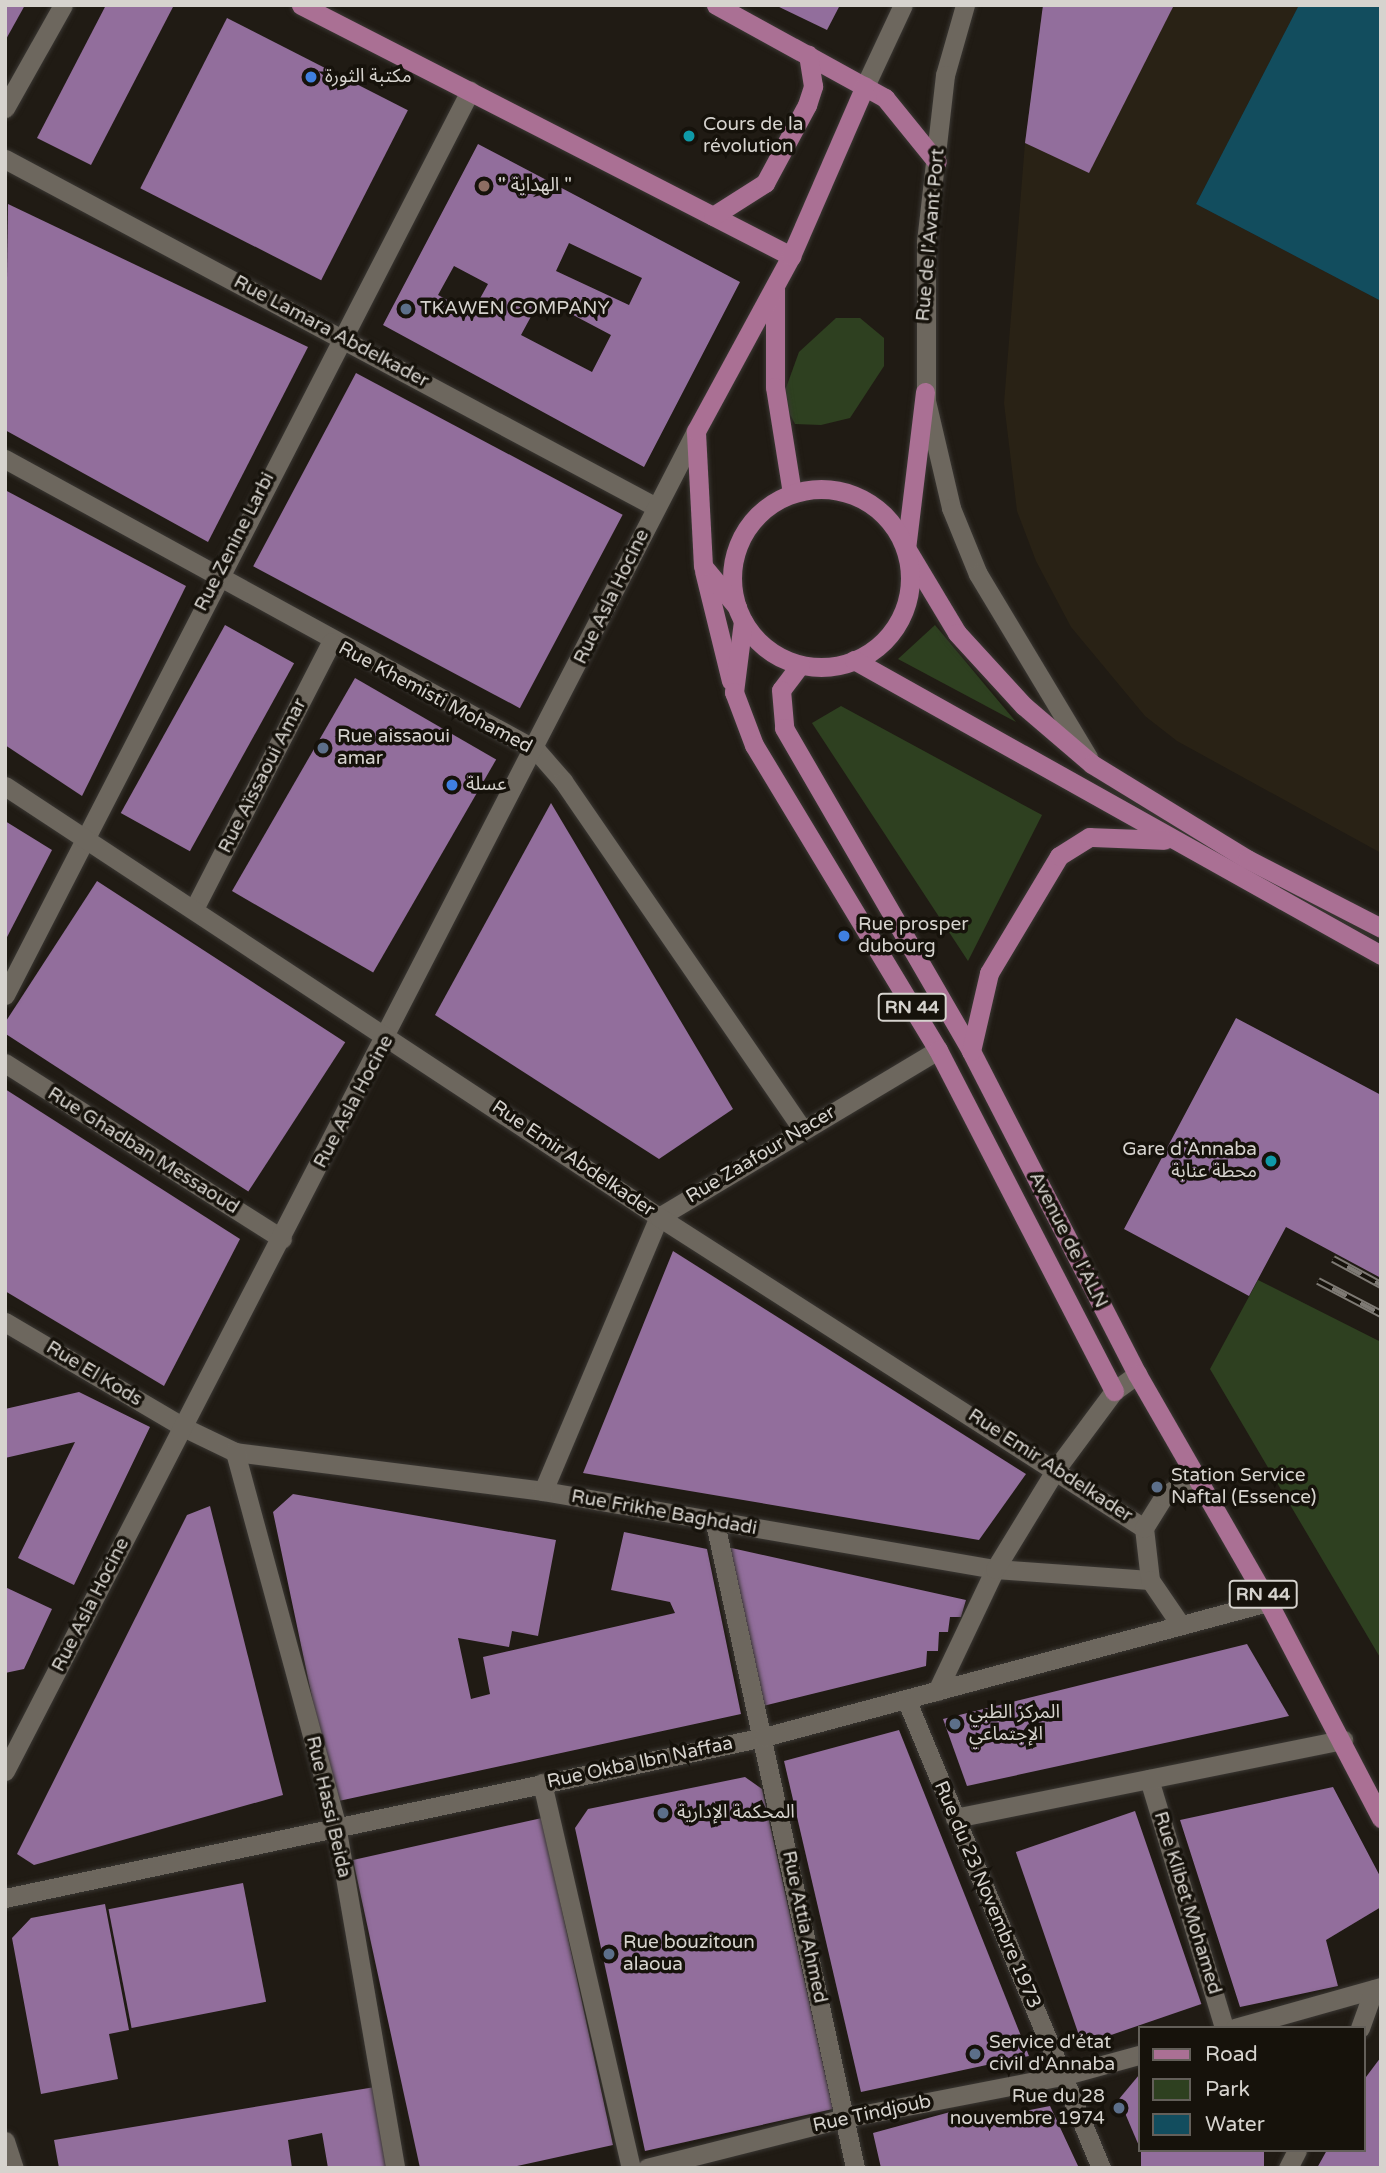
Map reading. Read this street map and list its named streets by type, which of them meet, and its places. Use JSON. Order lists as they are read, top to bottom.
{
  "streets": {
    "main road": ["Rue Asla Hocine", "RN 44", "Avenue de l'ALN"],
    "street": [
      "Rue de l'Avant Port",
      "Rue Lamara Abdelkader",
      "Rue Zenine Larbi",
      "Rue Khemisti Mohamed",
      "Rue Aïssaoui Amar",
      "Rue Ghadban Messaoud",
      "Rue Zaafour Nacer",
      "Rue Emir Abdelkader",
      "Rue El Kods",
      "Rue Frikhe Baghdadi",
      "Rue Okba Ibn Naffaa",
      "Rue Hassi Beida",
      "Rue du 23 Novembre 1973",
      "Rue Klibet Mohamed",
      "Rue Attia Ahmed",
      "Rue Tindjoub"
    ]
  },
  "crossings": [
    ["Rue Lamara Abdelkader", "Rue Zenine Larbi"],
    ["Rue Lamara Abdelkader", "Rue Asla Hocine"],
    ["Rue Zenine Larbi", "Rue Khemisti Mohamed"],
    ["Rue Zenine Larbi", "Rue Emir Abdelkader"],
    ["Rue Asla Hocine", "Rue Khemisti Mohamed"],
    ["Rue Asla Hocine", "Rue Ghadban Messaoud"],
    ["Rue Asla Hocine", "Rue Emir Abdelkader"],
    ["Rue Asla Hocine", "Rue El Kods"],
    ["Rue Asla Hocine", "Rue Frikhe Baghdadi"],
    ["Rue Khemisti Mohamed", "Rue Aïssaoui Amar"],
    ["Rue Khemisti Mohamed", "Rue Zaafour Nacer"],
    ["Rue Aïssaoui Amar", "Rue Emir Abdelkader"],
    ["Rue Zaafour Nacer", "Rue Emir Abdelkader"],
    ["Rue Zaafour Nacer", "Avenue de l'ALN"],
    ["Avenue de l'ALN", "Rue Okba Ibn Naffaa"],
    ["Rue El Kods", "Rue Frikhe Baghdadi"],
    ["Rue Frikhe Baghdadi", "Rue Hassi Beida"],
    ["Rue Frikhe Baghdadi", "Rue Attia Ahmed"],
    ["Rue Okba Ibn Naffaa", "Rue Hassi Beida"],
    ["Rue Okba Ibn Naffaa", "Rue du 23 Novembre 1973"],
    ["Rue Okba Ibn Naffaa", "Rue Attia Ahmed"],
    ["Rue du 23 Novembre 1973", "Rue Tindjoub"],
    ["Rue Attia Ahmed", "Rue Tindjoub"]
  ],
  "places": [
    "مكتبة الثورة",
    "Cours de la révolution",
    "\" الهداية \"",
    "TKAWEN COMPANY",
    "Rue aissaoui amar",
    "عسلة",
    "Rue prosper dubourg",
    "Gare d´Annaba محطة عنابة",
    "Station Service Naftal (Essence)",
    "المركز الطبي الإجتماعي",
    "المحكمة الإدارية",
    "Rue bouzitoun alaoua",
    "Service d'état civil d'Annaba",
    "Rue du 28 nouvembre 1974"
  ],
  "legend": ["Road", "Park", "Water"]
}
